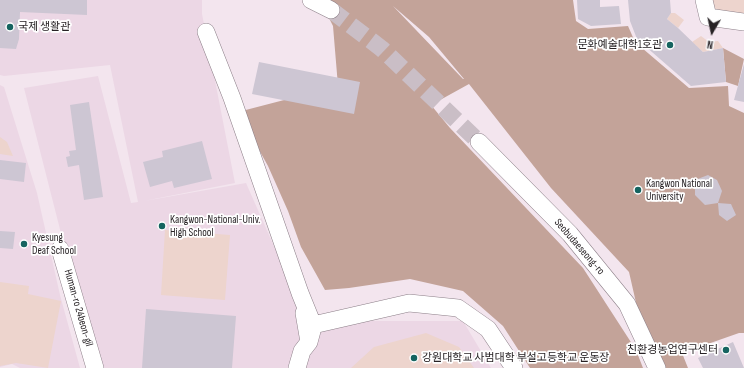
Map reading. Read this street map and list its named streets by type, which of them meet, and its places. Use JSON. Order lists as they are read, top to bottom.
{
  "streets": {
    "street": ["Seobudaeseong-ro", "Human-ro 24beon-gil"]
  },
  "places": [
    "국제 생활관",
    "문화예술대학1호관",
    "Kangwon National University",
    "Kangwon-National-Univ. High School",
    "Kyesung Deaf School",
    "친환경농업연구센터",
    "강원대학교 사범대학 부설고등학교 운동장"
  ],
  "north": "bottom"
}
